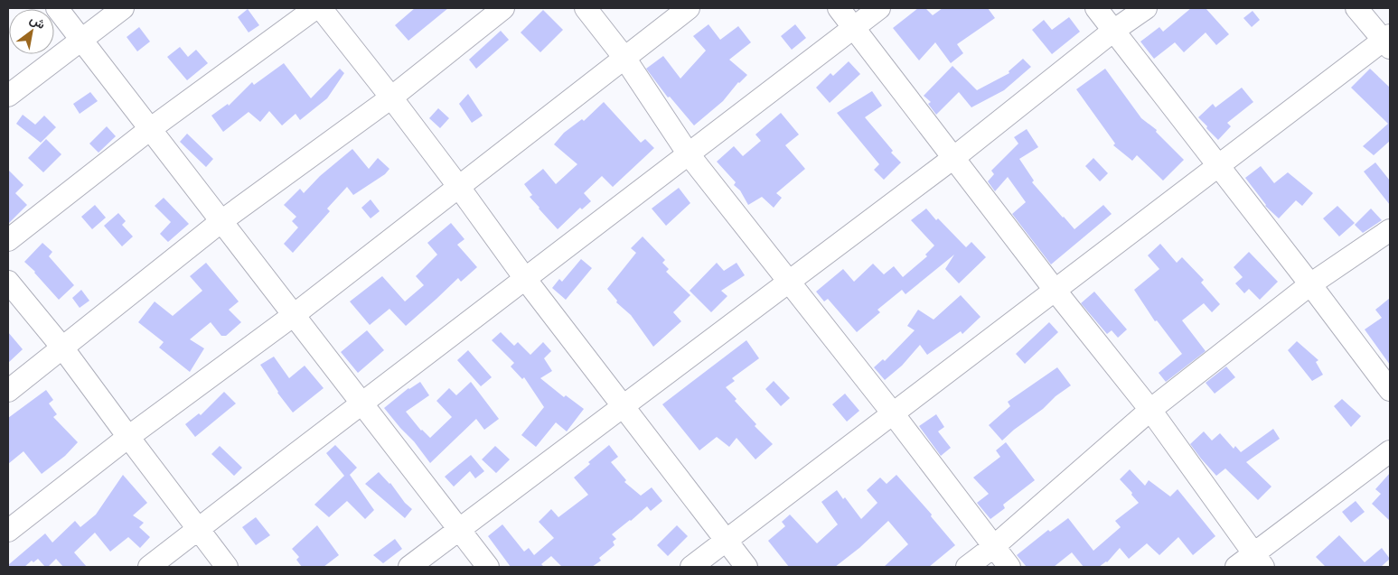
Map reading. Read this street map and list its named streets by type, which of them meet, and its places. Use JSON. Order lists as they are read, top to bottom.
{
  "north": "top right"
}
